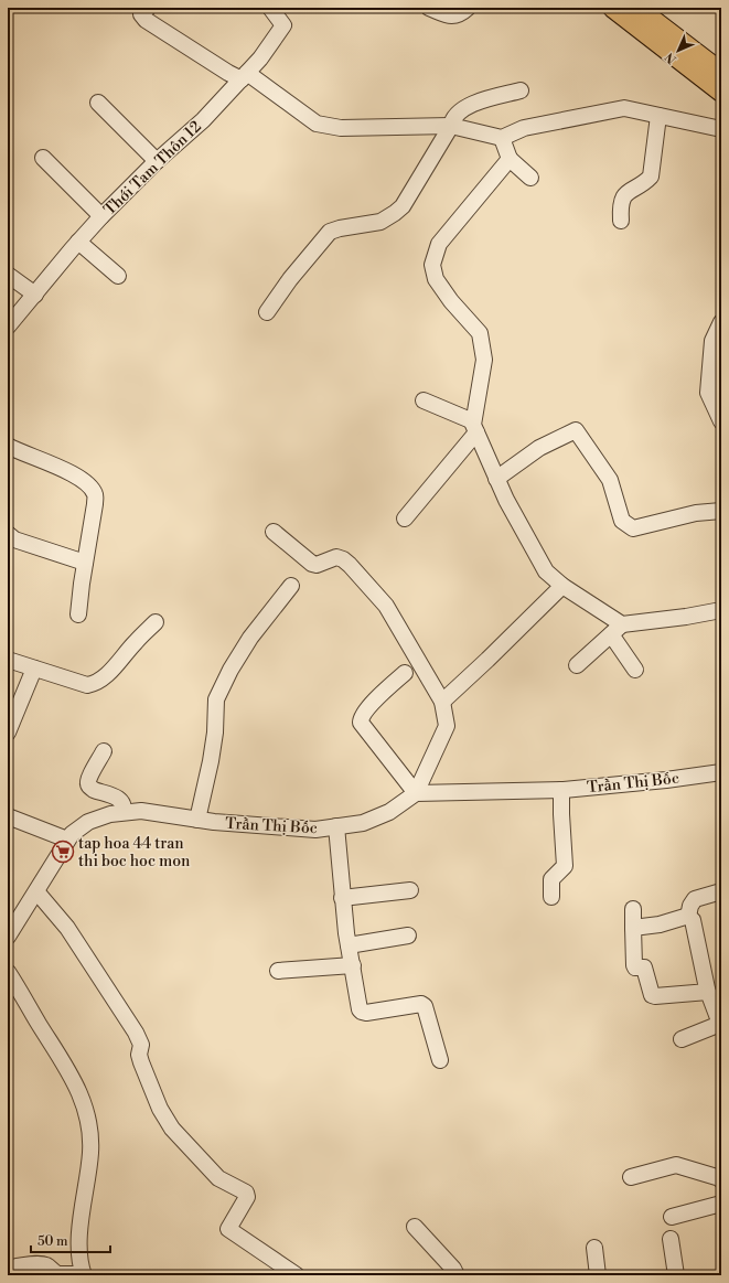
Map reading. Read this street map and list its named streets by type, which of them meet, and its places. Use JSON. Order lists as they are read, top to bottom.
{
  "streets": {
    "street": ["Thới Tam Thôn 12", "Trần Thị Bốc"]
  },
  "places": {
    "supermarket": ["tap hoa 44 tran thi boc hoc mon"]
  },
  "scale_bar": "50 m",
  "north": "bottom left"
}
